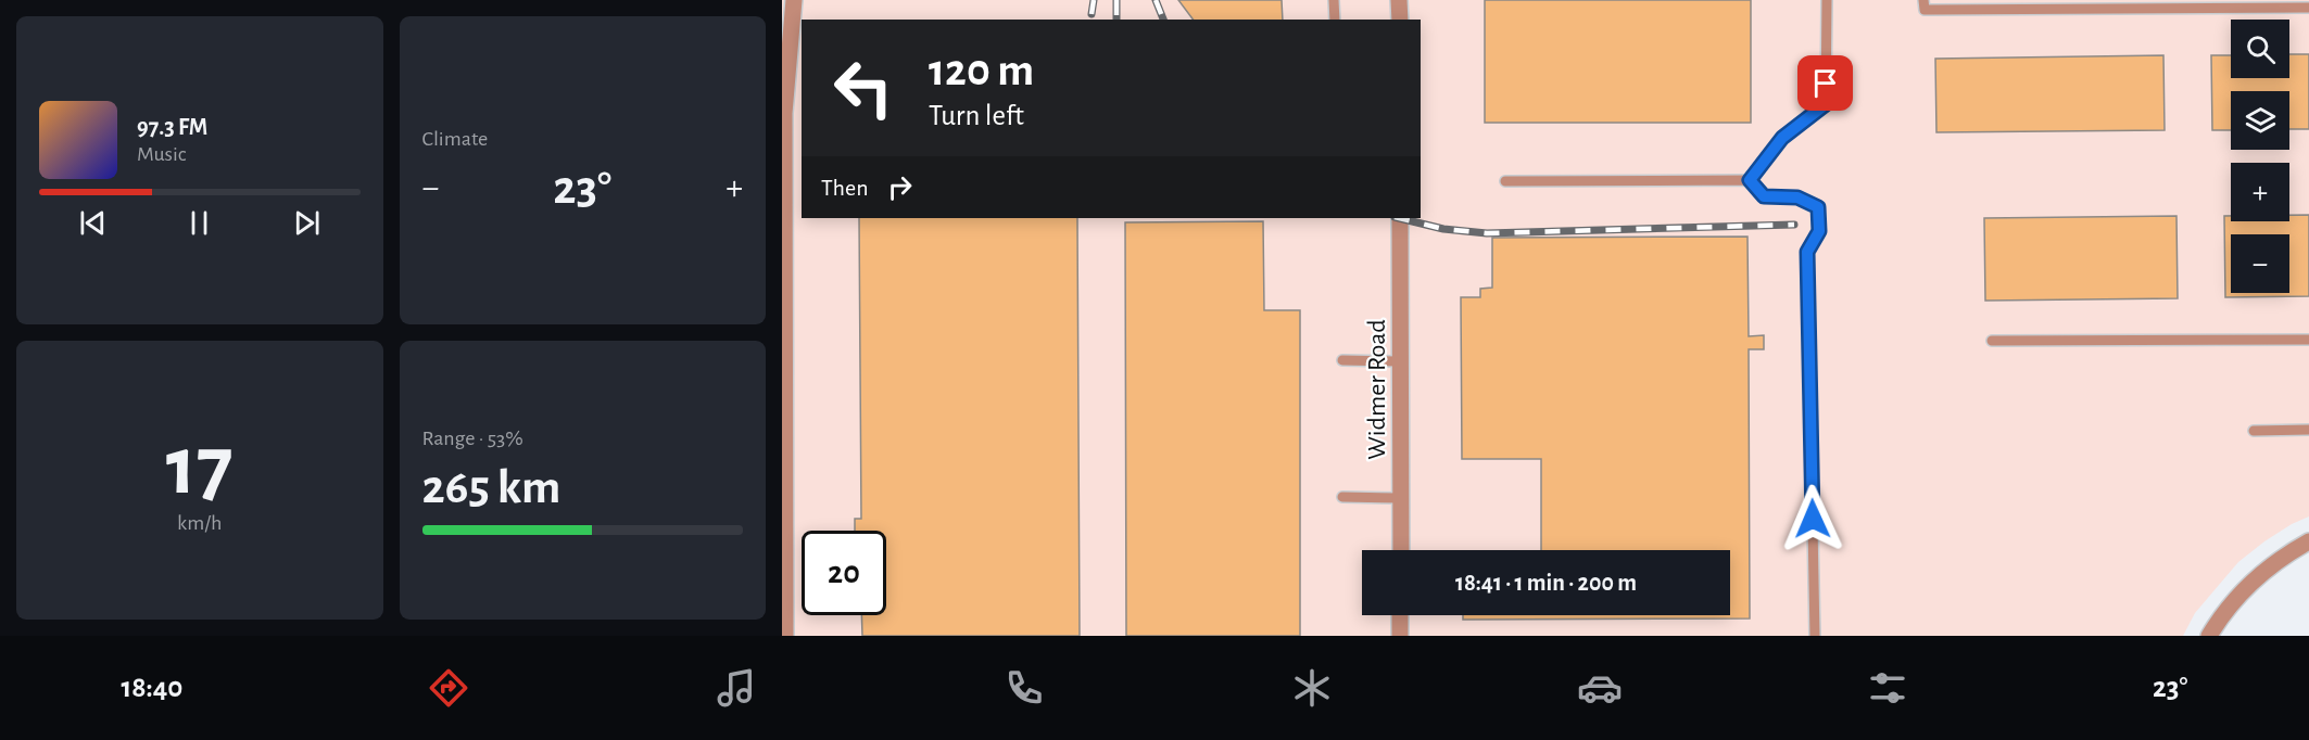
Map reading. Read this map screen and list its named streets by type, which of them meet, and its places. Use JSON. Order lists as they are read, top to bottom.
{
  "streets": {
    "street": ["Widmer Road"]
  },
  "page": {
    "tile": [
      "Climate",
      ["17", "km/h"],
      ["Range · 53%", "265 km"]
    ],
    "map_buttons": ["+", "−"],
    "turn": ["120 m", "Turn left"],
    "song": ["97.3 FM", "Music"],
    "then": "Then",
    "heat": ["−", "23°", "+"],
    "limit": "20",
    "trip": "18:41 · 1 min · 200 m",
    "tabs": ["18:40", "23°"]
  }
}
